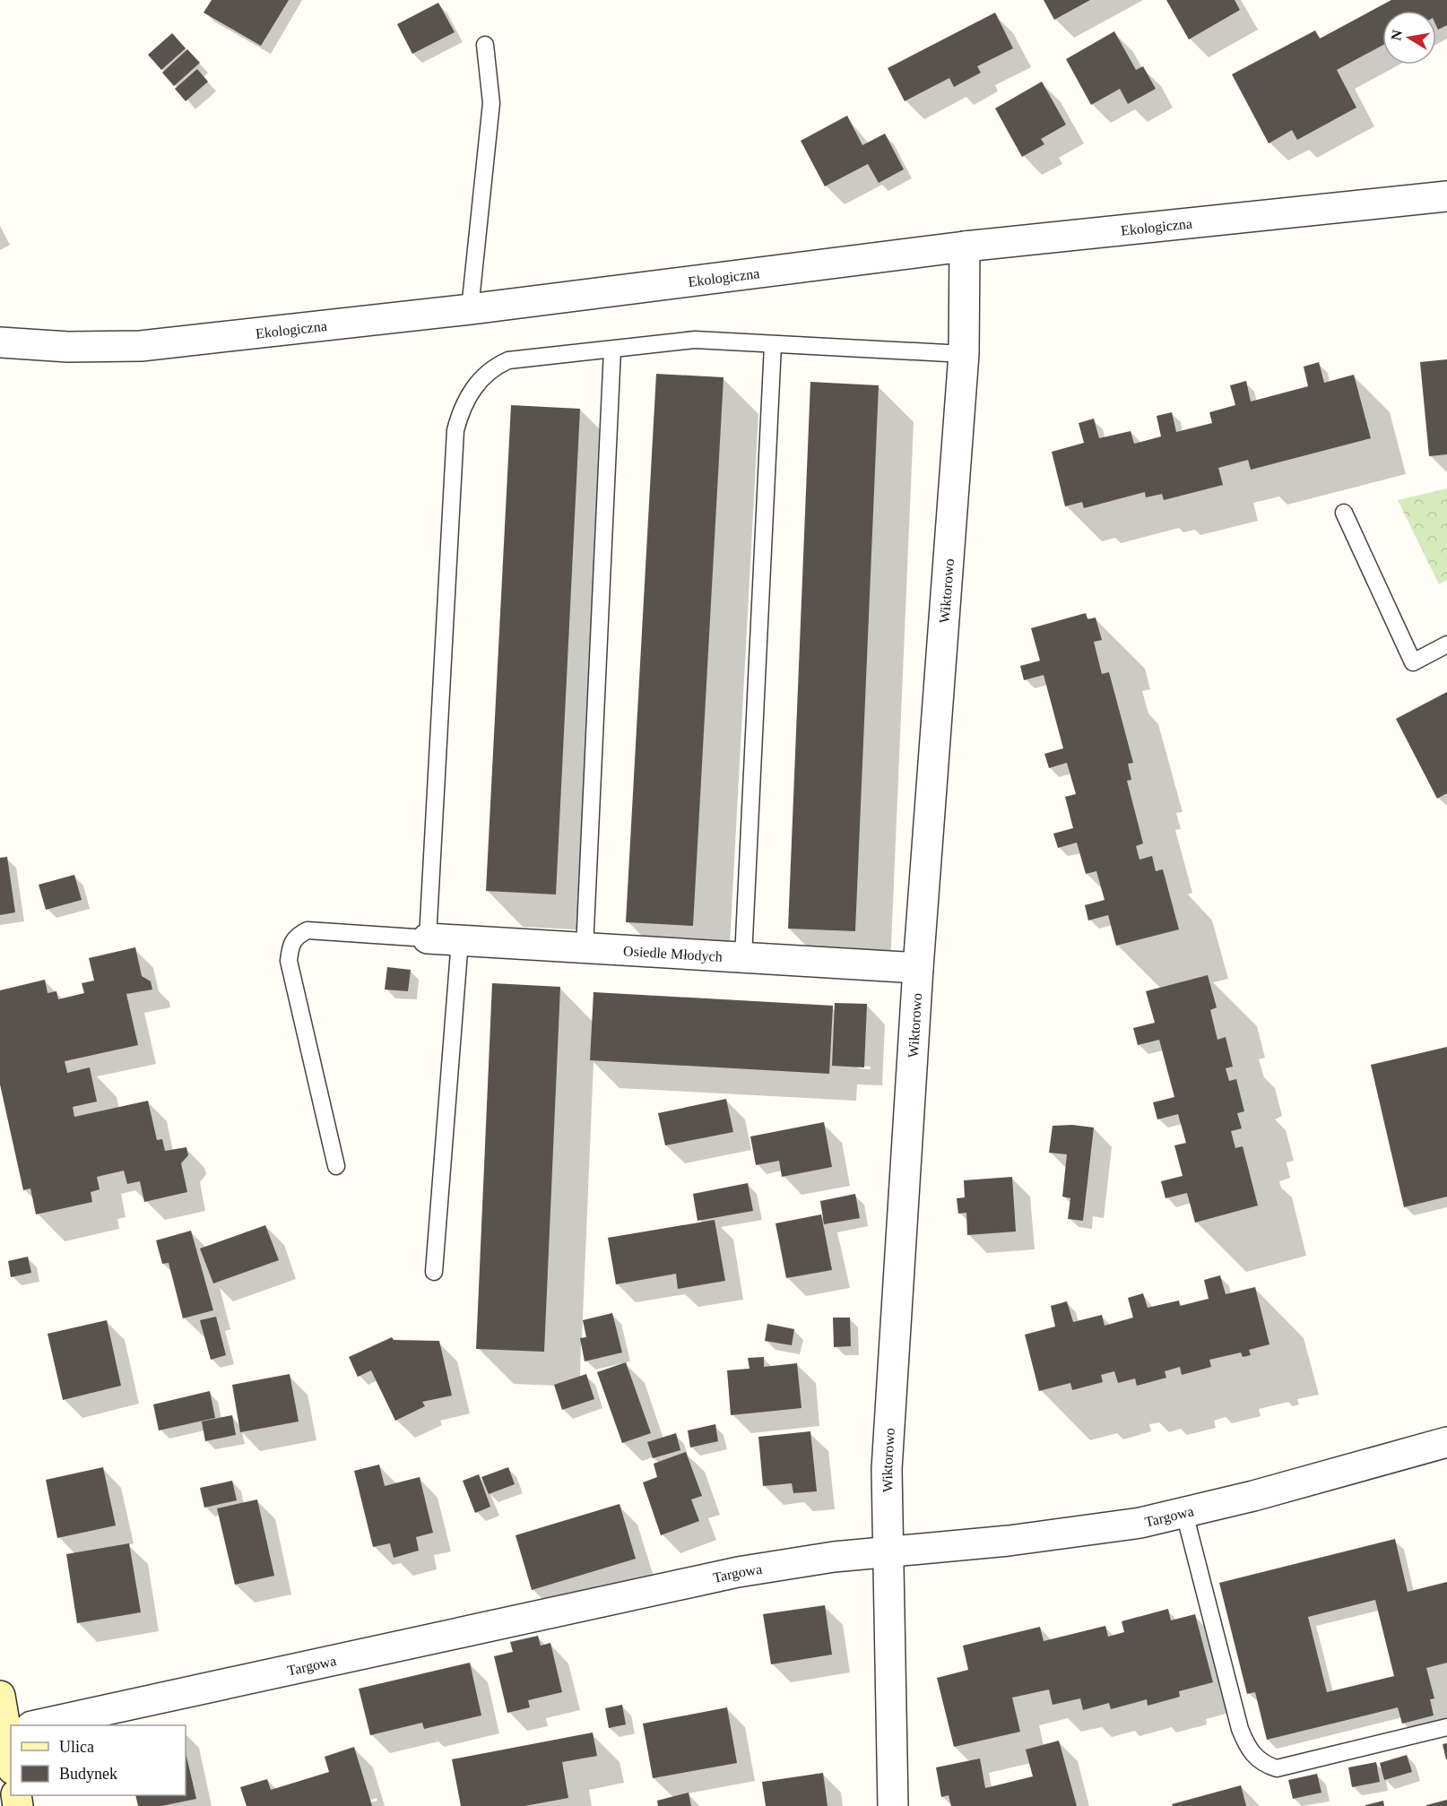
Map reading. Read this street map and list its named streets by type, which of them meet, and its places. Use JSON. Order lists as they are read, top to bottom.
{
  "streets": {
    "street": [
      "Ekologiczna",
      "Wiktorowo",
      "Osiedle Młodych",
      "Targowa"
    ]
  },
  "crossings": [
    ["Ekologiczna", "Wiktorowo"],
    ["Wiktorowo", "Osiedle Młodych"],
    ["Wiktorowo", "Targowa"]
  ],
  "legend": ["Ulica", "Budynek"],
  "north": "left"
}
